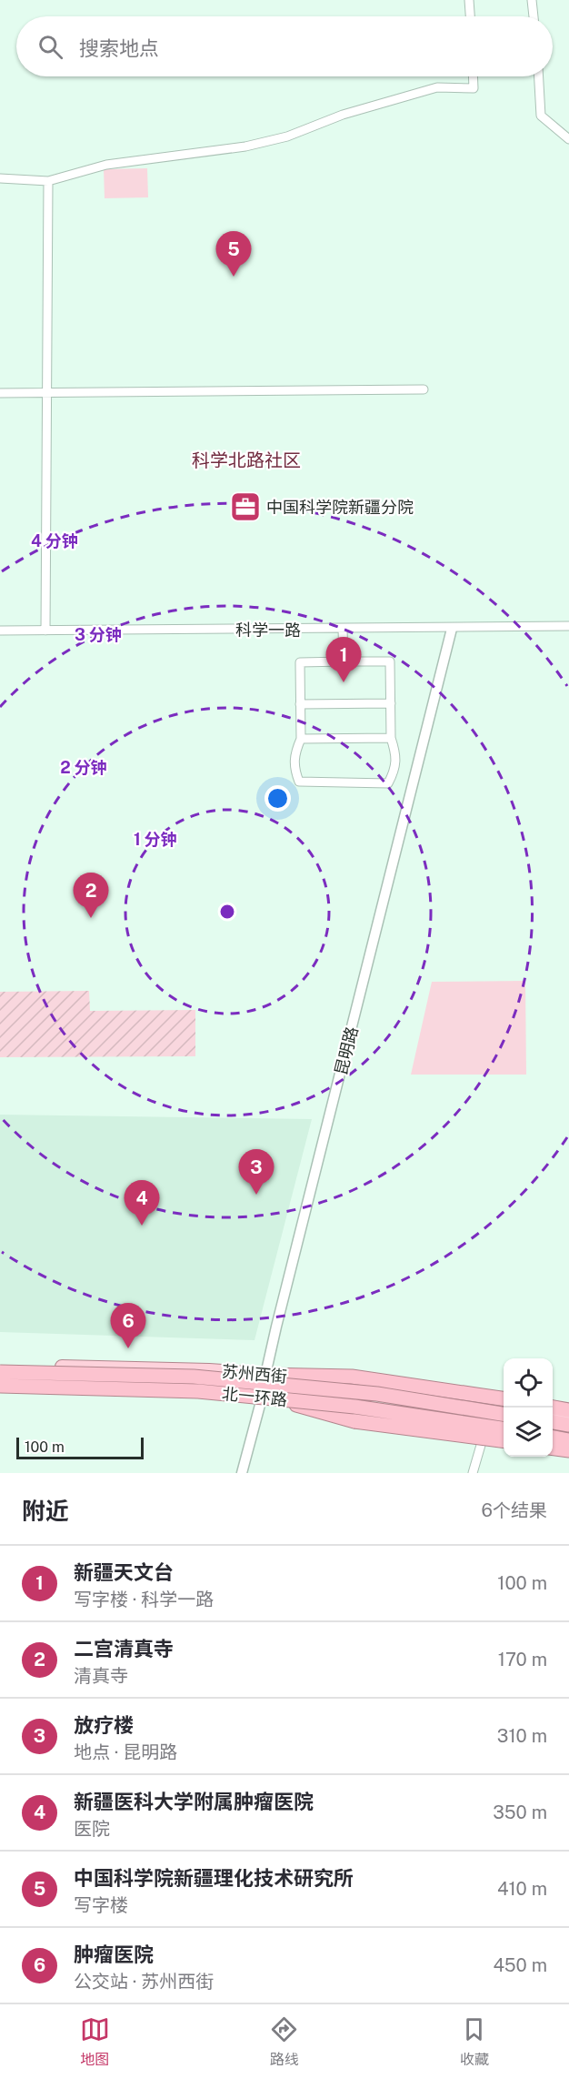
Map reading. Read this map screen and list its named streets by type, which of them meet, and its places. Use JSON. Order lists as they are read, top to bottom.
{
  "streets": {
    "highway": ["北一环路"],
    "main road": ["苏州西街"],
    "street": ["科学一路", "昆明路"]
  },
  "crossings": [
    ["科学一路", "昆明路"],
    ["昆明路", "苏州西街"]
  ],
  "districts": ["科学北路社区"],
  "places": {
    "office": ["中国科学院新疆分院"]
  },
  "scale_bar": "100 m",
  "page": {
    "search": "搜索地点",
    "pins": [
      "5",
      "1",
      "2",
      "3",
      "4",
      "6"
    ],
    "scale": "100 m",
    "heading": ["附近", "6个结果"],
    "list": [
      {
        "mark": "1",
        "name": "新疆天文台",
        "note": "写字楼 · 科学一路",
        "value": "100 m"
      },
      {
        "mark": "2",
        "name": "二宫清真寺",
        "note": "清真寺",
        "value": "170 m"
      },
      {
        "mark": "3",
        "name": "放疗楼",
        "note": "地点 · 昆明路",
        "value": "310 m"
      },
      {
        "mark": "4",
        "name": "新疆医科大学附属肿瘤医院",
        "note": "医院",
        "value": "350 m"
      },
      {
        "mark": "5",
        "name": "中国科学院新疆理化技术研究所",
        "note": "写字楼",
        "value": "410 m"
      },
      {
        "mark": "6",
        "name": "肿瘤医院",
        "note": "公交站 · 苏州西街",
        "value": "450 m"
      }
    ],
    "nav": ["地图", "路线", "收藏"]
  },
  "rings": [
    "4 分钟",
    "3 分钟",
    "2 分钟",
    "1 分钟"
  ]
}
